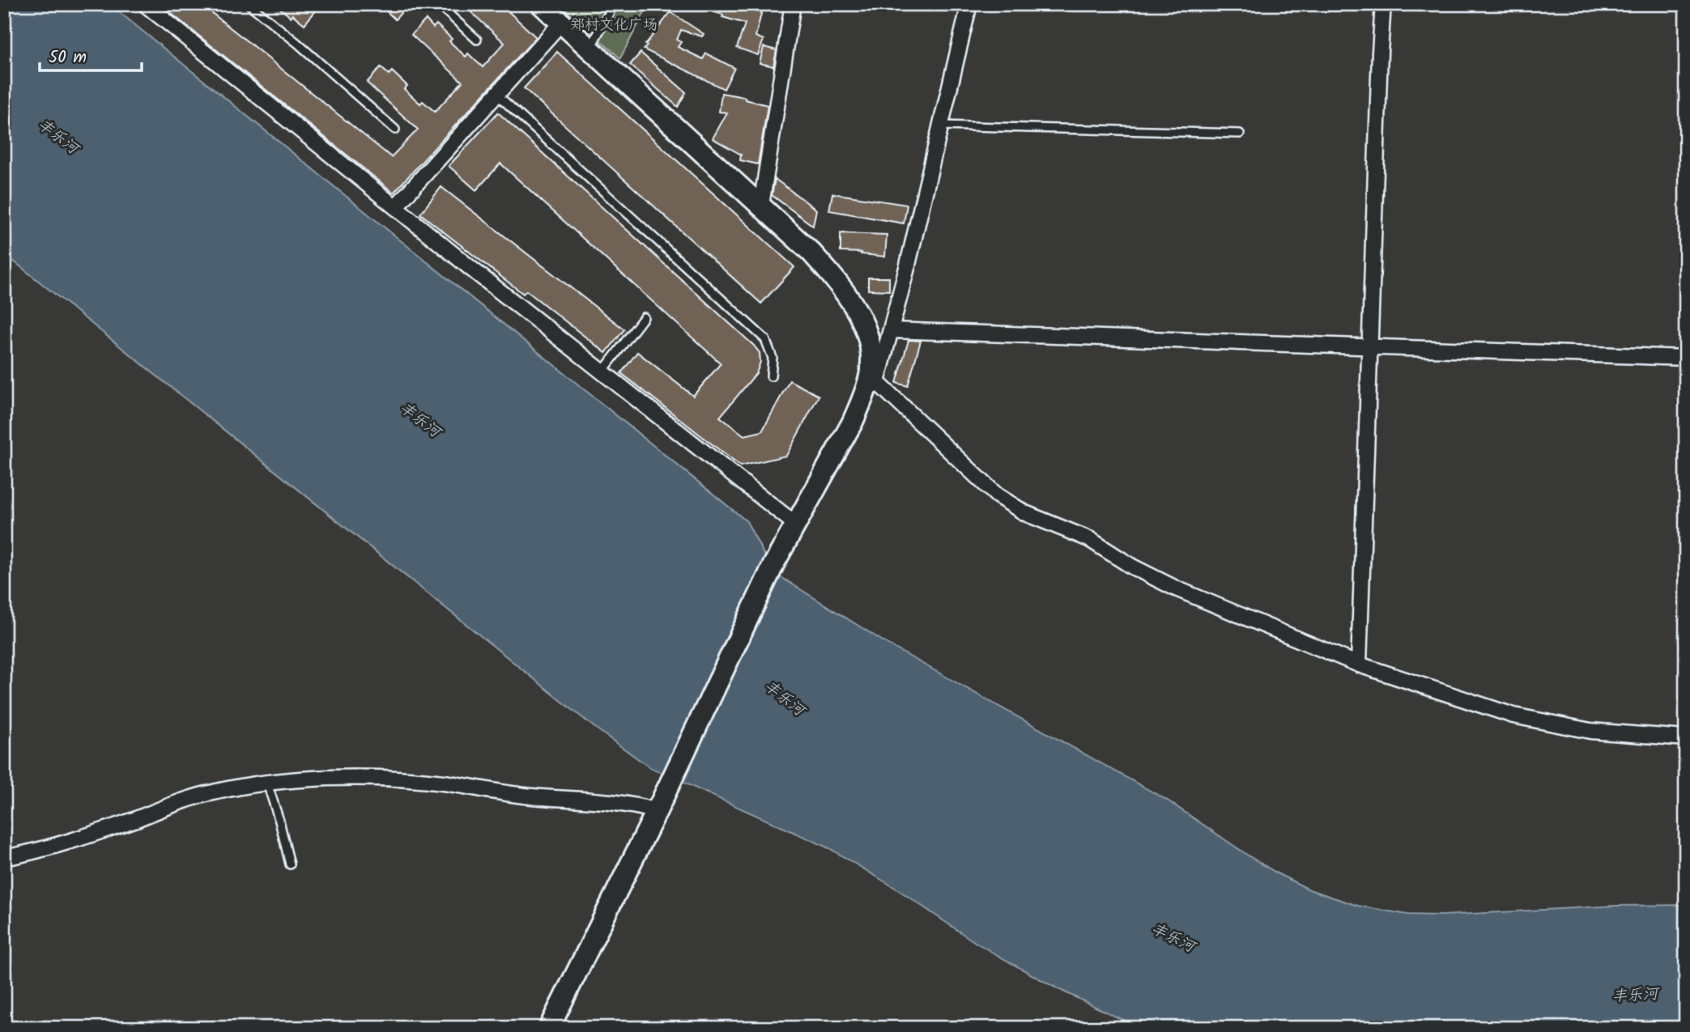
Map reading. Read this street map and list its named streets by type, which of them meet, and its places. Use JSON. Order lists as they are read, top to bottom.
{
  "water": ["丰乐河"],
  "parks": ["郑村文化广场"],
  "scale_bar": "50 m"
}
